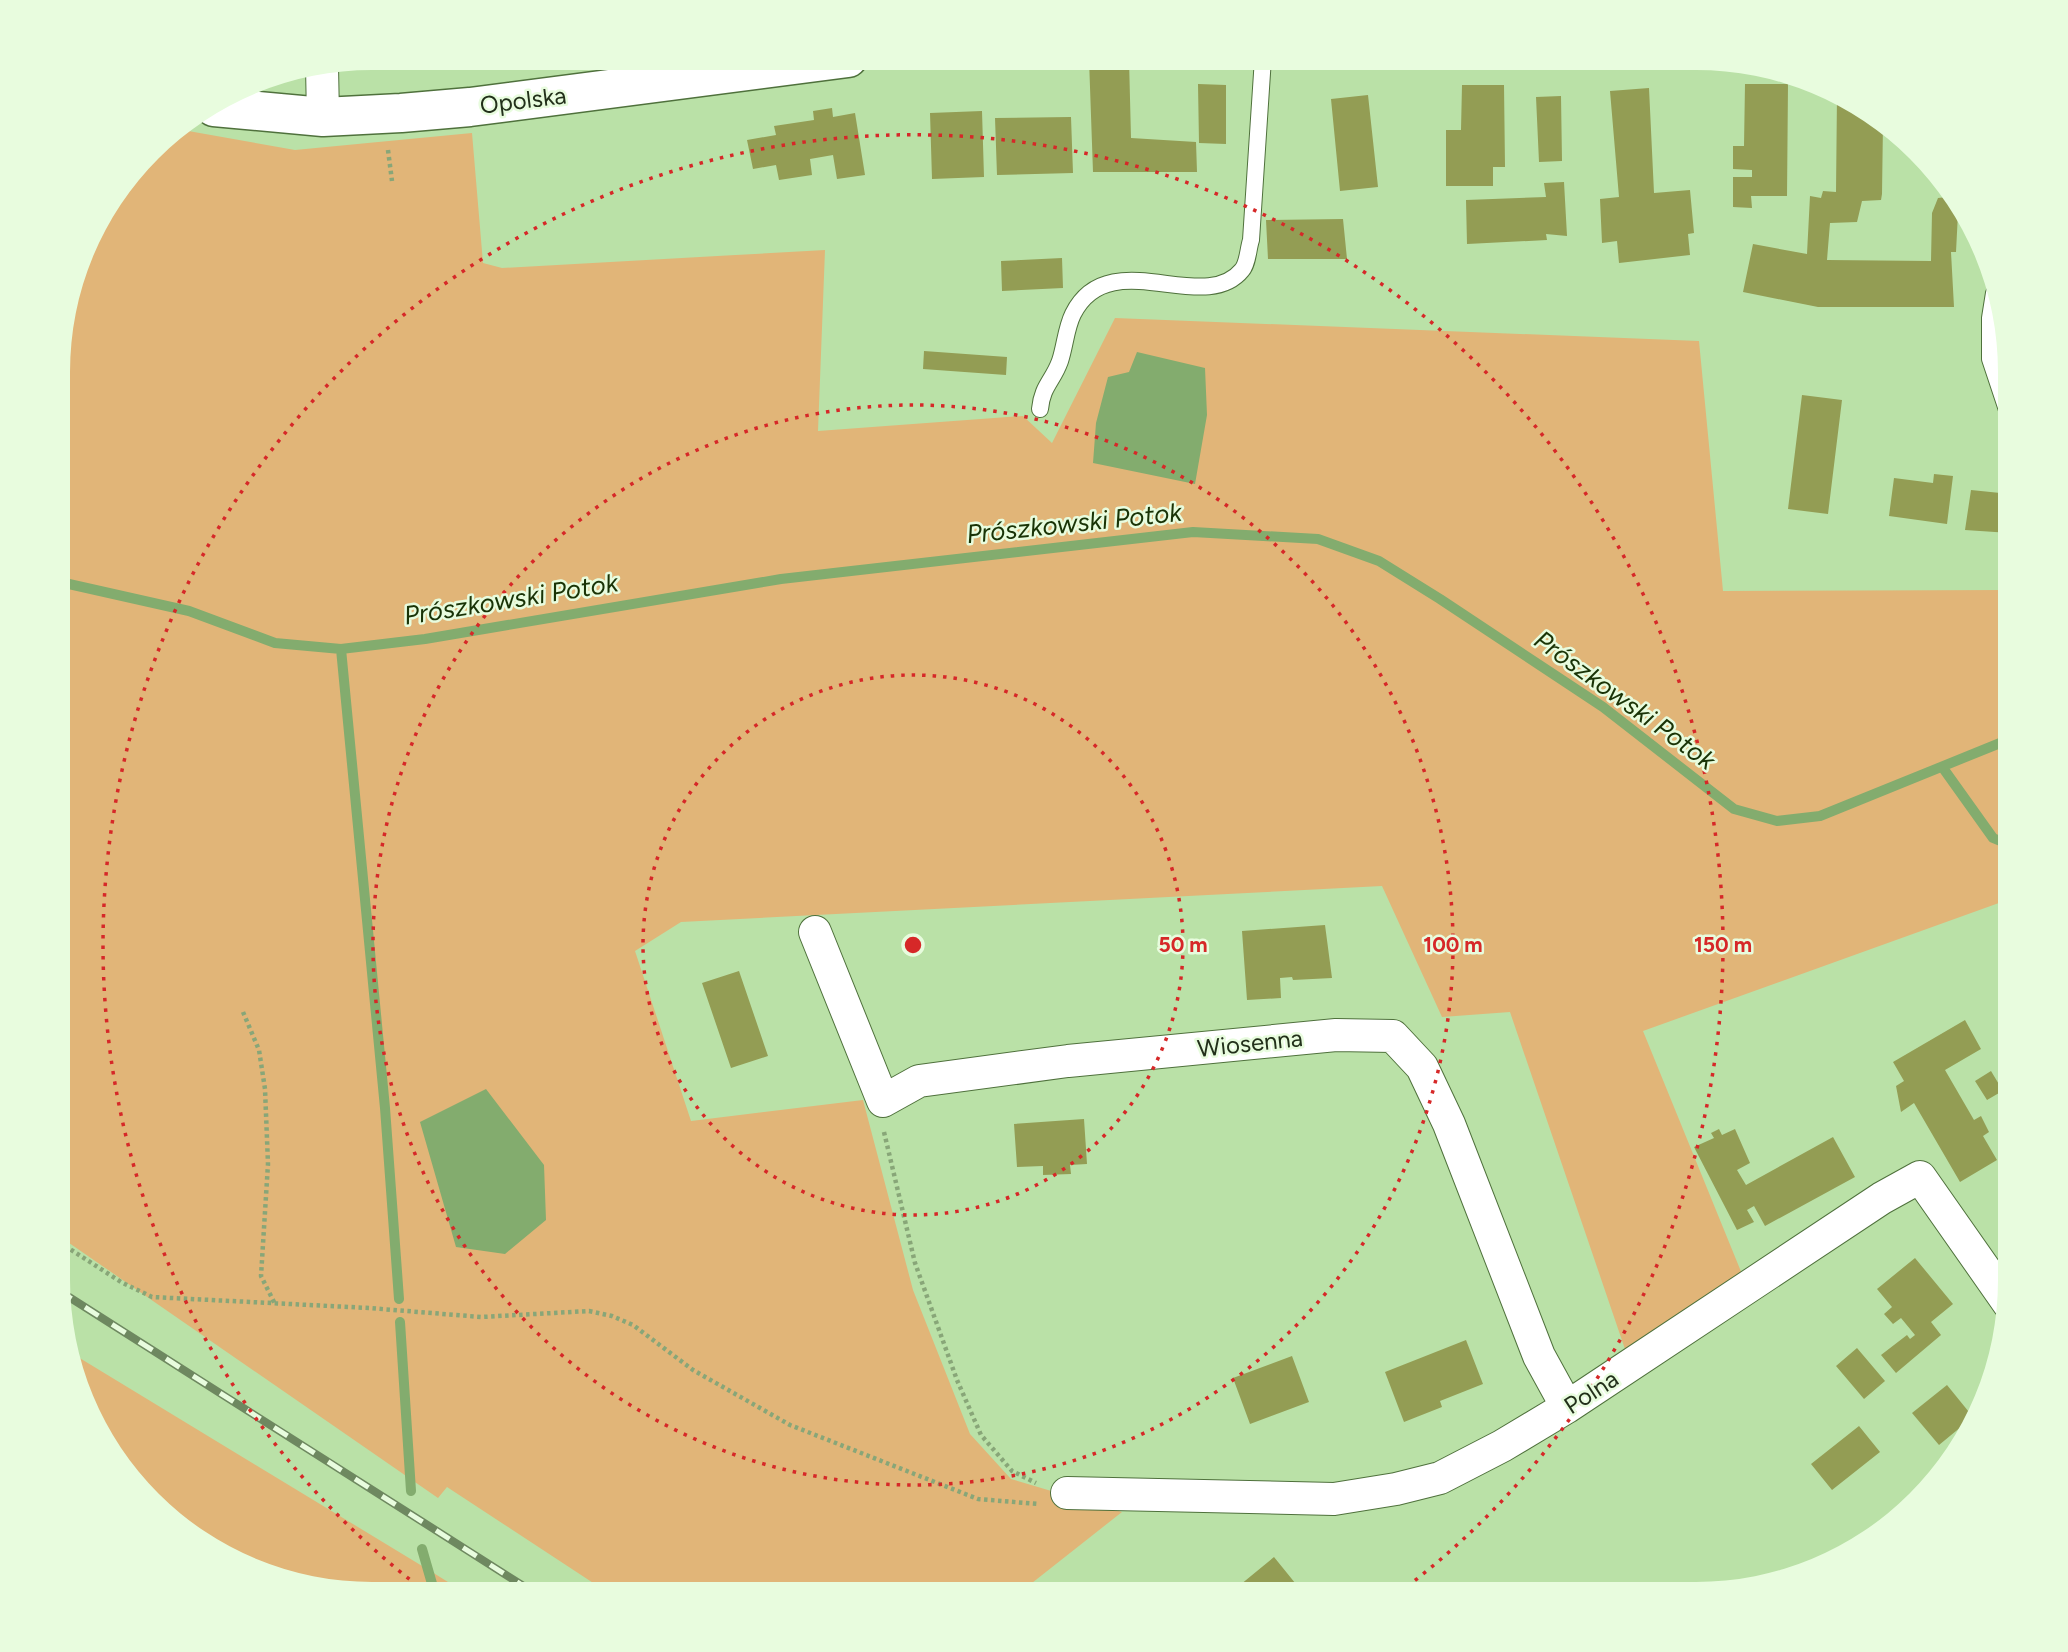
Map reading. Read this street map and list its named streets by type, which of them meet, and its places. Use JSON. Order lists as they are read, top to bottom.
{
  "streets": {
    "street": ["Opolska", "Wiosenna", "Polna"]
  },
  "crossings": [
    ["Wiosenna", "Polna"]
  ],
  "water": ["Prószkowski Potok"],
  "rings": ["50 m", "100 m", "150 m"]
}
